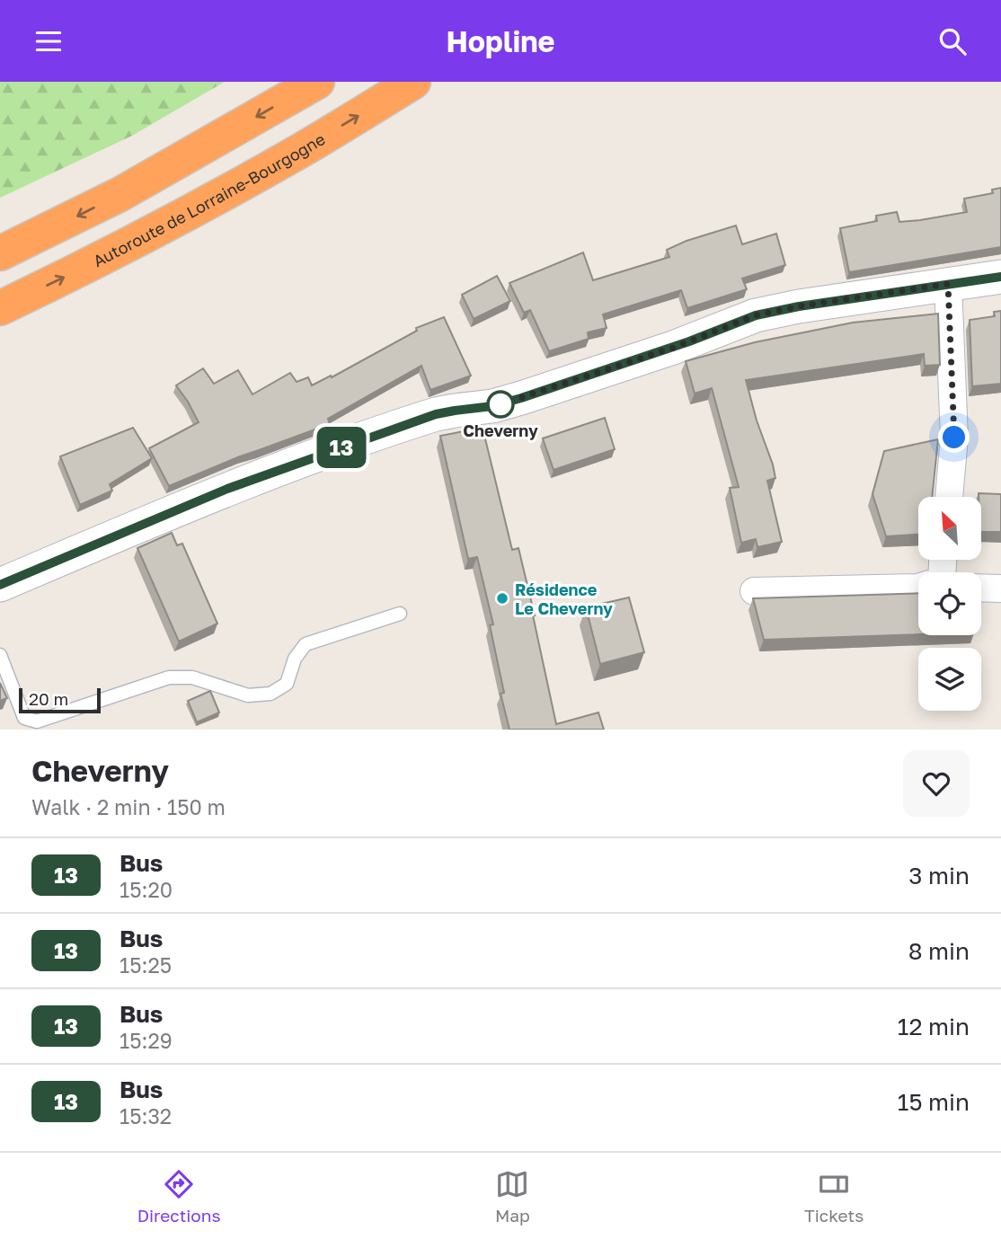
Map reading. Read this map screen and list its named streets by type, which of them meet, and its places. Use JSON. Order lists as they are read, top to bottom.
{
  "streets": {
    "highway": ["Autoroute de Lorraine-Bourgogne"]
  },
  "places": ["Cheverny", "Résidence Le Cheverny"],
  "lines": ["bus line 13"],
  "scale_bar": "20 m",
  "north": "top left",
  "page": {
    "header": "Hopline",
    "on_map": "13",
    "scale": "20 m",
    "heading": ["Cheverny", "Walk · 2 min · 150 m"],
    "list": [
      {
        "mark": "13",
        "name": "Bus",
        "note": "15:20",
        "value": "3 min"
      },
      {
        "mark": "13",
        "name": "Bus",
        "note": "15:25",
        "value": "8 min"
      },
      {
        "mark": "13",
        "name": "Bus",
        "note": "15:29",
        "value": "12 min"
      },
      {
        "mark": "13",
        "name": "Bus",
        "note": "15:32",
        "value": "15 min"
      }
    ],
    "tabs": ["Directions", "Map", "Tickets"]
  }
}
